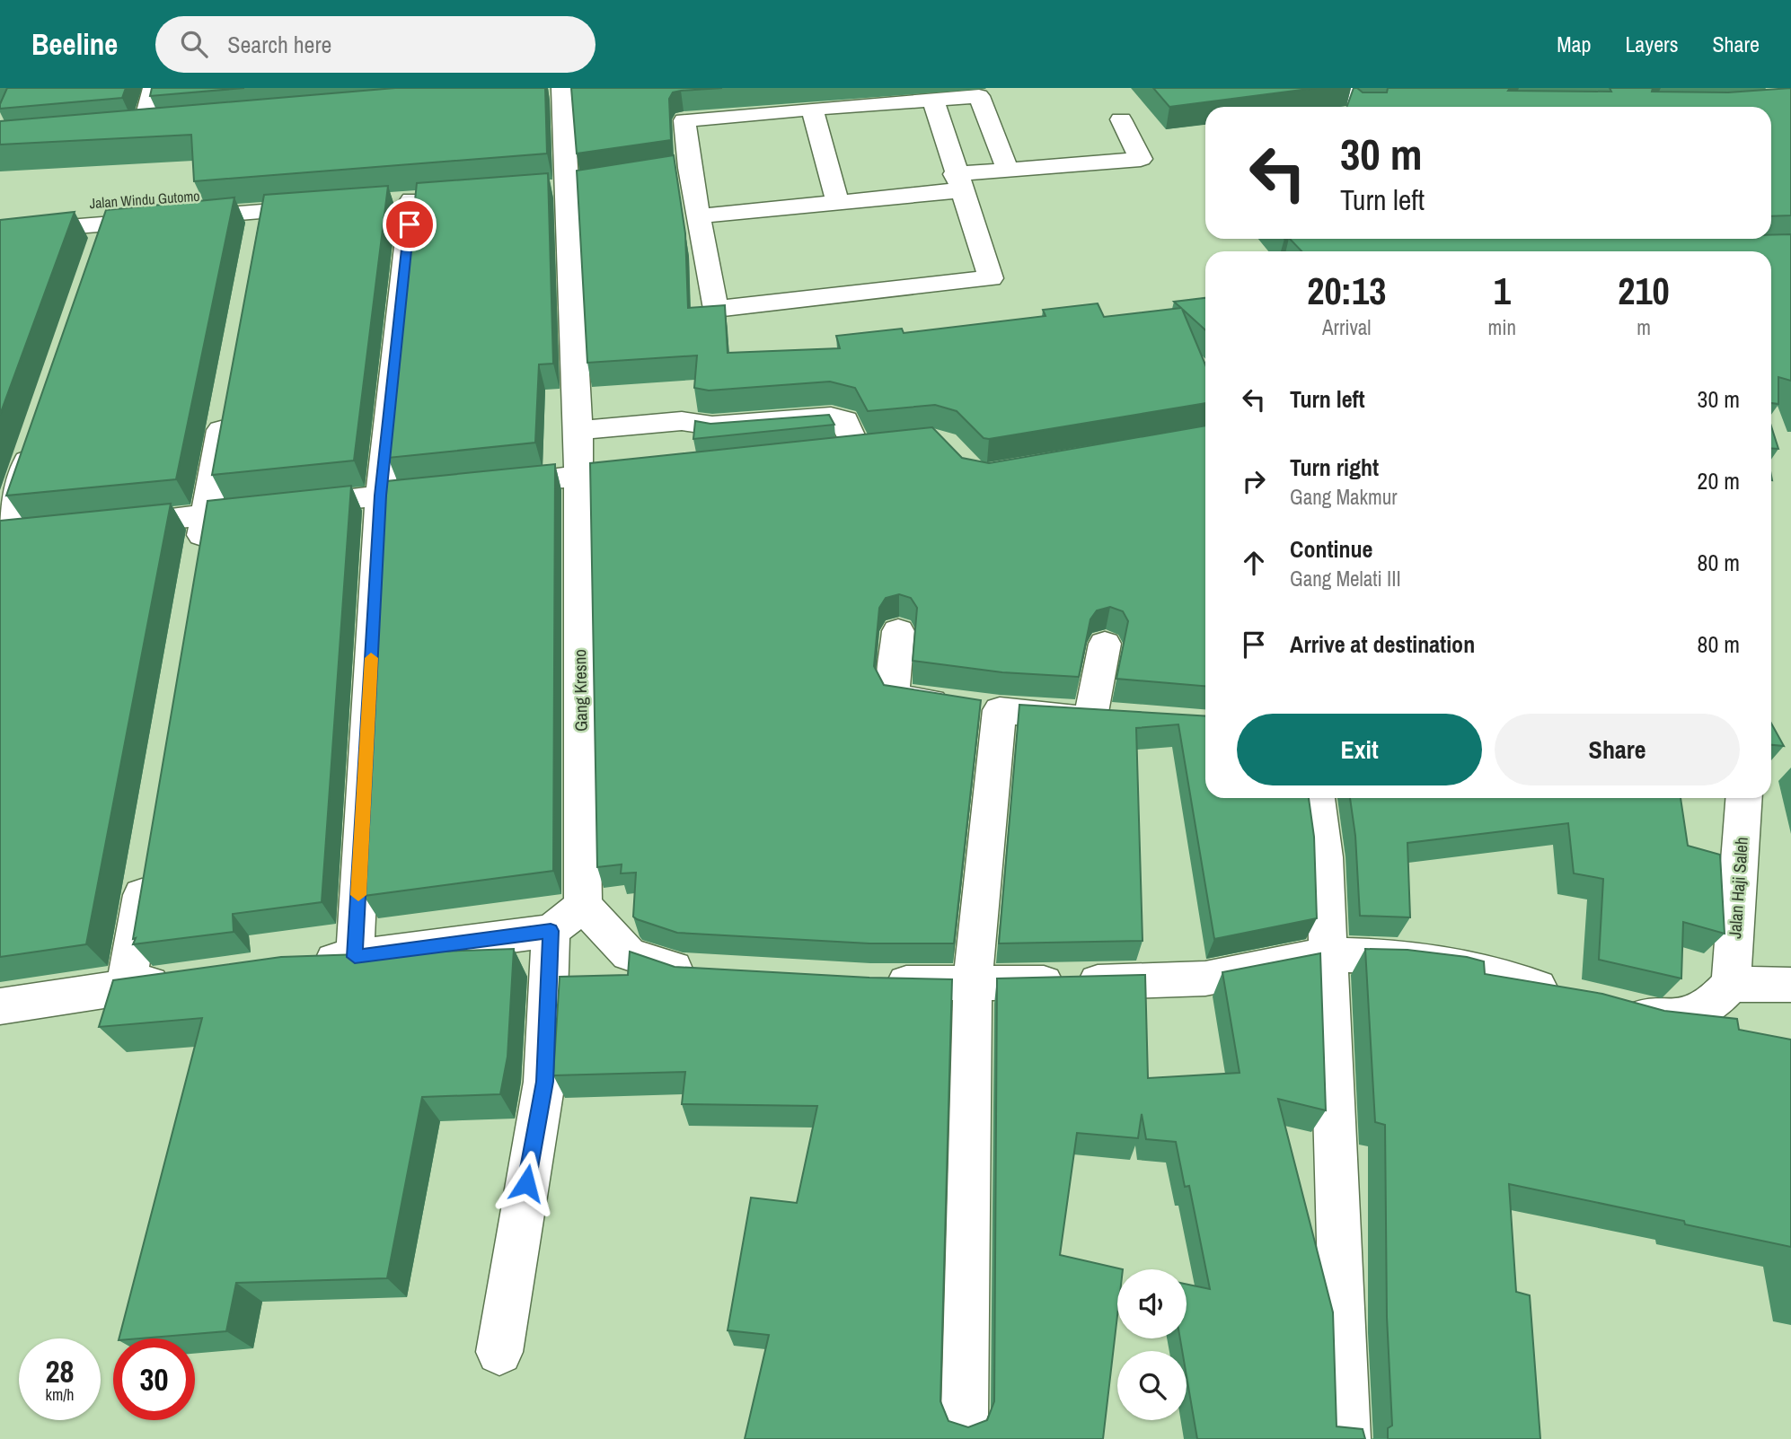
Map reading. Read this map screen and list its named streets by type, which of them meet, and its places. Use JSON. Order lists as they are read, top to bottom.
{
  "streets": {
    "street": ["Jalan Windu Gutomo", "Gang Kresno", "Jalan Haji Saleh"]
  },
  "page": {
    "header": "Beeline",
    "search": "Search here",
    "nav": ["Map", "Layers", "Share"],
    "turn": ["30 m", "Turn left"],
    "eta": [
      "20:13",
      "Arrival",
      "1",
      "min",
      "210",
      "m"
    ],
    "list": [
      {
        "name": "Turn left",
        "value": "30 m"
      },
      {
        "name": "Turn right",
        "note": "Gang Makmur",
        "value": "20 m"
      },
      {
        "name": "Continue",
        "note": "Gang Melati III",
        "value": "80 m"
      },
      {
        "name": "Arrive at destination",
        "value": "80 m"
      }
    ],
    "buttons": ["Exit", "Share"],
    "speed": "28 km/h",
    "limit": "30"
  }
}
